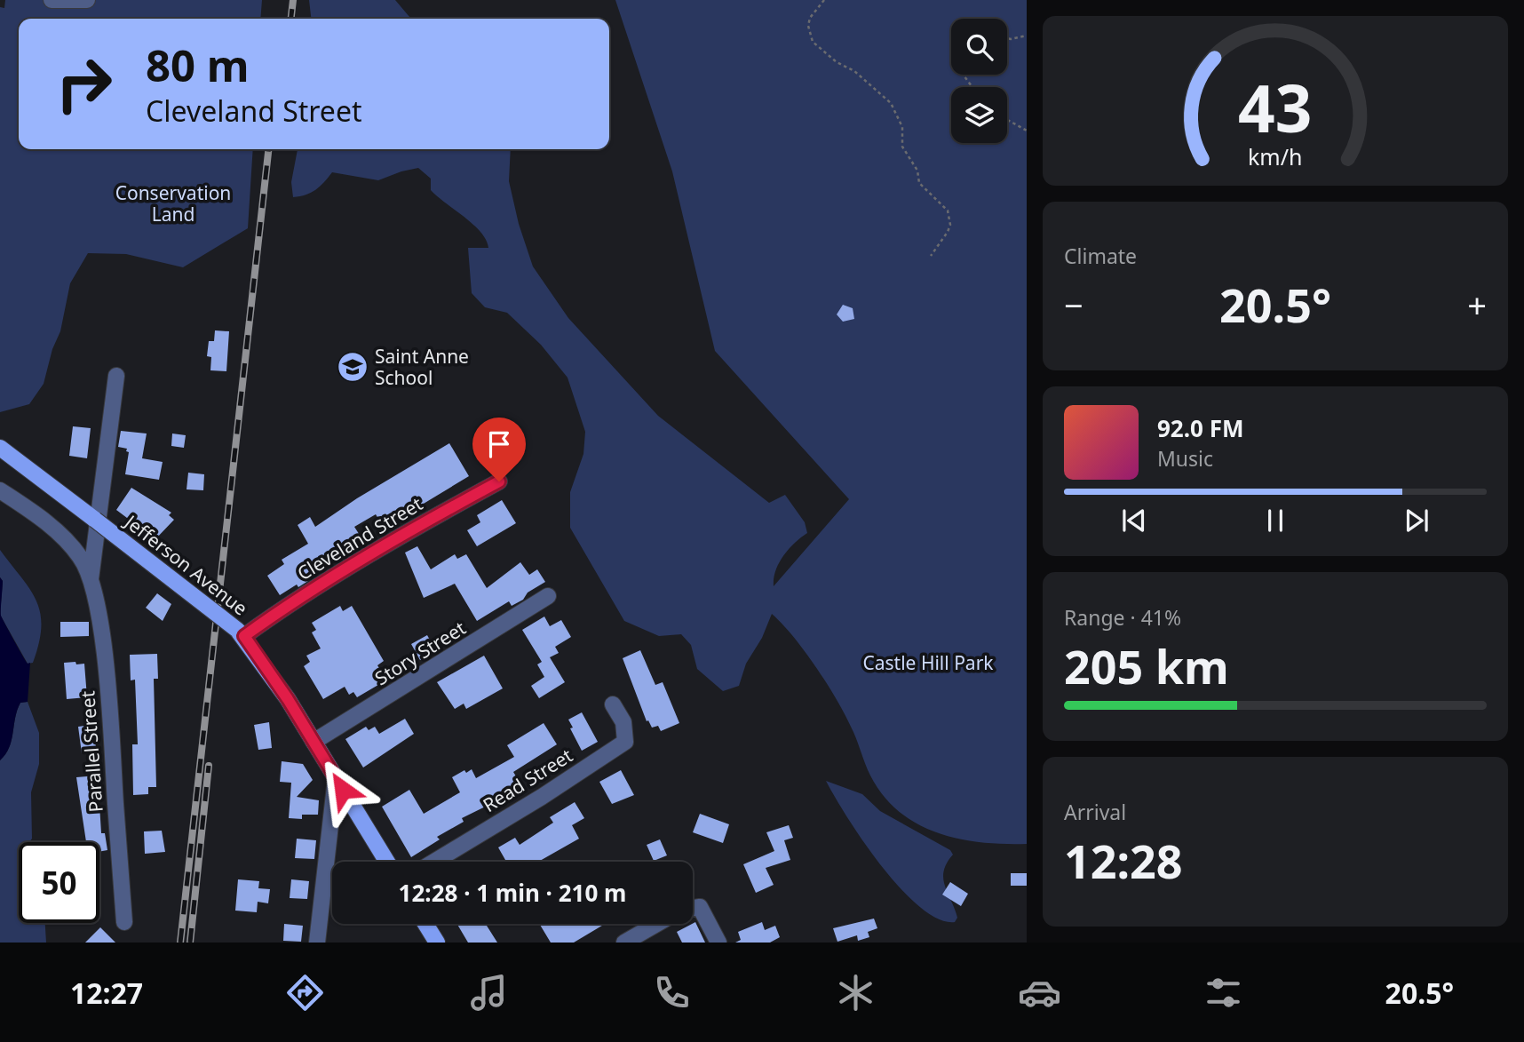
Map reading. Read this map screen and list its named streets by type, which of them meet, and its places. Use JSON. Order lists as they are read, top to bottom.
{
  "streets": {
    "main road": ["Jefferson Avenue"],
    "street": [
      "Cleveland Street",
      "Story Street",
      "Parallel Street",
      "Read Street"
    ]
  },
  "crossings": [
    ["Cleveland Street", "Jefferson Avenue"],
    ["Jefferson Avenue", "Story Street"]
  ],
  "parks": ["Conservation Land", "Castle Hill Park"],
  "places": {
    "school or university": ["Saint Anne School"]
  },
  "page": {
    "turn": ["80 m", "Cleveland Street"],
    "tile": [
      "Climate",
      ["Range · 41%", "205 km"],
      ["Arrival", "12:28"]
    ],
    "heat": ["−", "20.5°", "+"],
    "song": ["92.0 FM", "Music"],
    "limit": "50",
    "trip": "12:28 · 1 min · 210 m",
    "tabs": ["12:27", "20.5°"],
    "gauge": ["43", "km/h"]
  }
}
